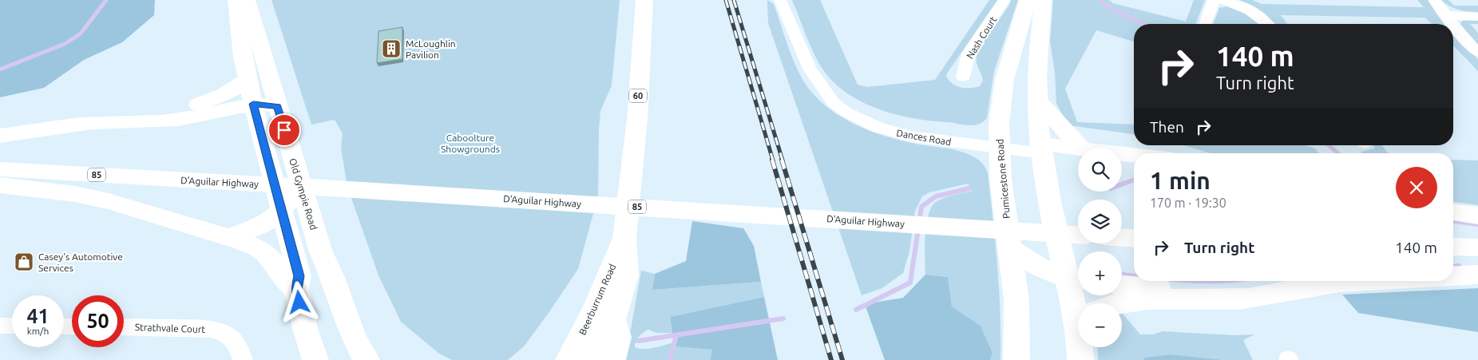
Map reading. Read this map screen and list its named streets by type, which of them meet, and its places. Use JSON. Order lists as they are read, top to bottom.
{
  "streets": {
    "main road": [
      "60",
      "85",
      "Pumicestone Road",
      "D'Aguilar Highway",
      "Old Gympie Road",
      "Beerburrum Road"
    ],
    "street": ["Nash Court", "Dances Road", "Strathvale Court"]
  },
  "crossings": [
    ["Dances Road", "Pumicestone Road"]
  ],
  "parks": ["Caboolture Showgrounds"],
  "places": {
    "building": ["McLoughlin Pavilion"],
    "shop": ["Casey's Automotive Services"]
  },
  "page": {
    "turn": ["140 m", "Turn right"],
    "then": "Then",
    "map_buttons": ["+", "−"],
    "heading": ["1 min", "170 m · 19:30"],
    "list": [
      {
        "name": "Turn right",
        "value": "140 m"
      }
    ],
    "speed": "41 km/h",
    "limit": "50"
  }
}
